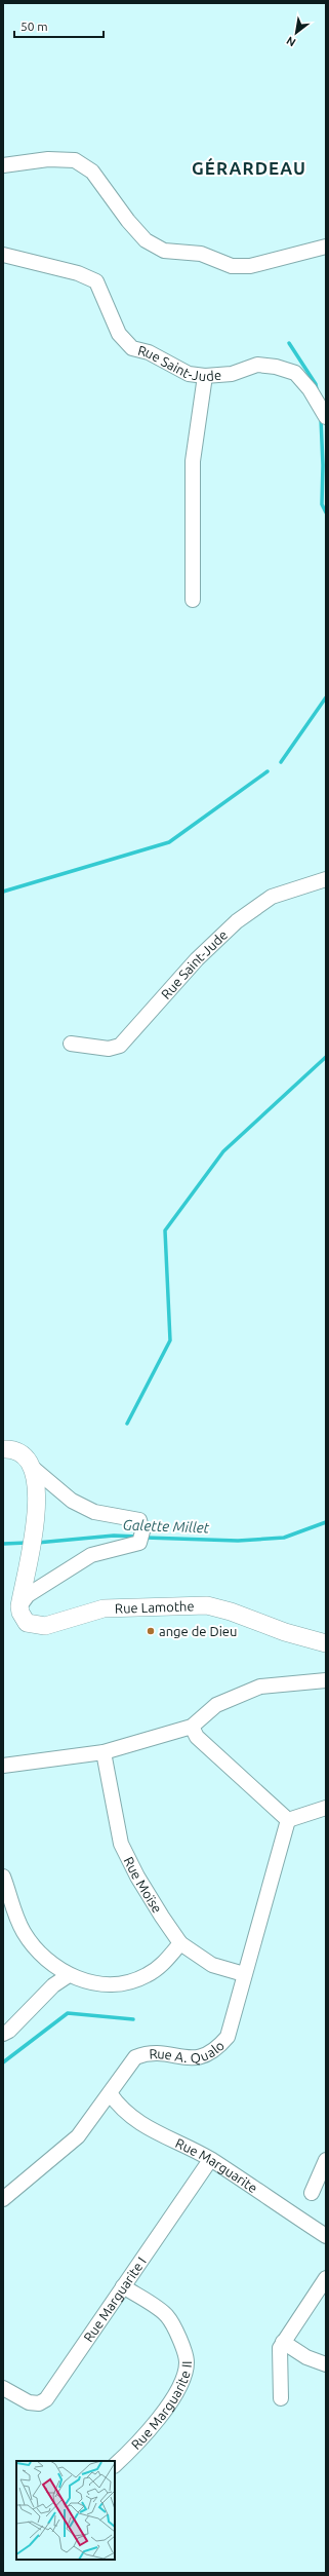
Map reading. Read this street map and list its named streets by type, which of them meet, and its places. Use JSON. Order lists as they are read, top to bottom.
{
  "streets": {
    "street": [
      "Rue Saint-Jude",
      "Rue Lamothe",
      "Rue Moïse",
      "Rue A. Qualo",
      "Rue Marguarite",
      "Rue Marguarite I",
      "Rue Marguarite II"
    ]
  },
  "crossings": [
    ["Rue Moïse", "Rue A. Qualo"],
    ["Rue A. Qualo", "Rue Marguarite"],
    ["Rue Marguarite", "Rue Marguarite I"],
    ["Rue Marguarite I", "Rue Marguarite II"]
  ],
  "districts": ["GÉRARDEAU"],
  "water": ["Galette Millet"],
  "places": ["ange de Dieu"],
  "scale_bar": "50 m",
  "north": "bottom left"
}
